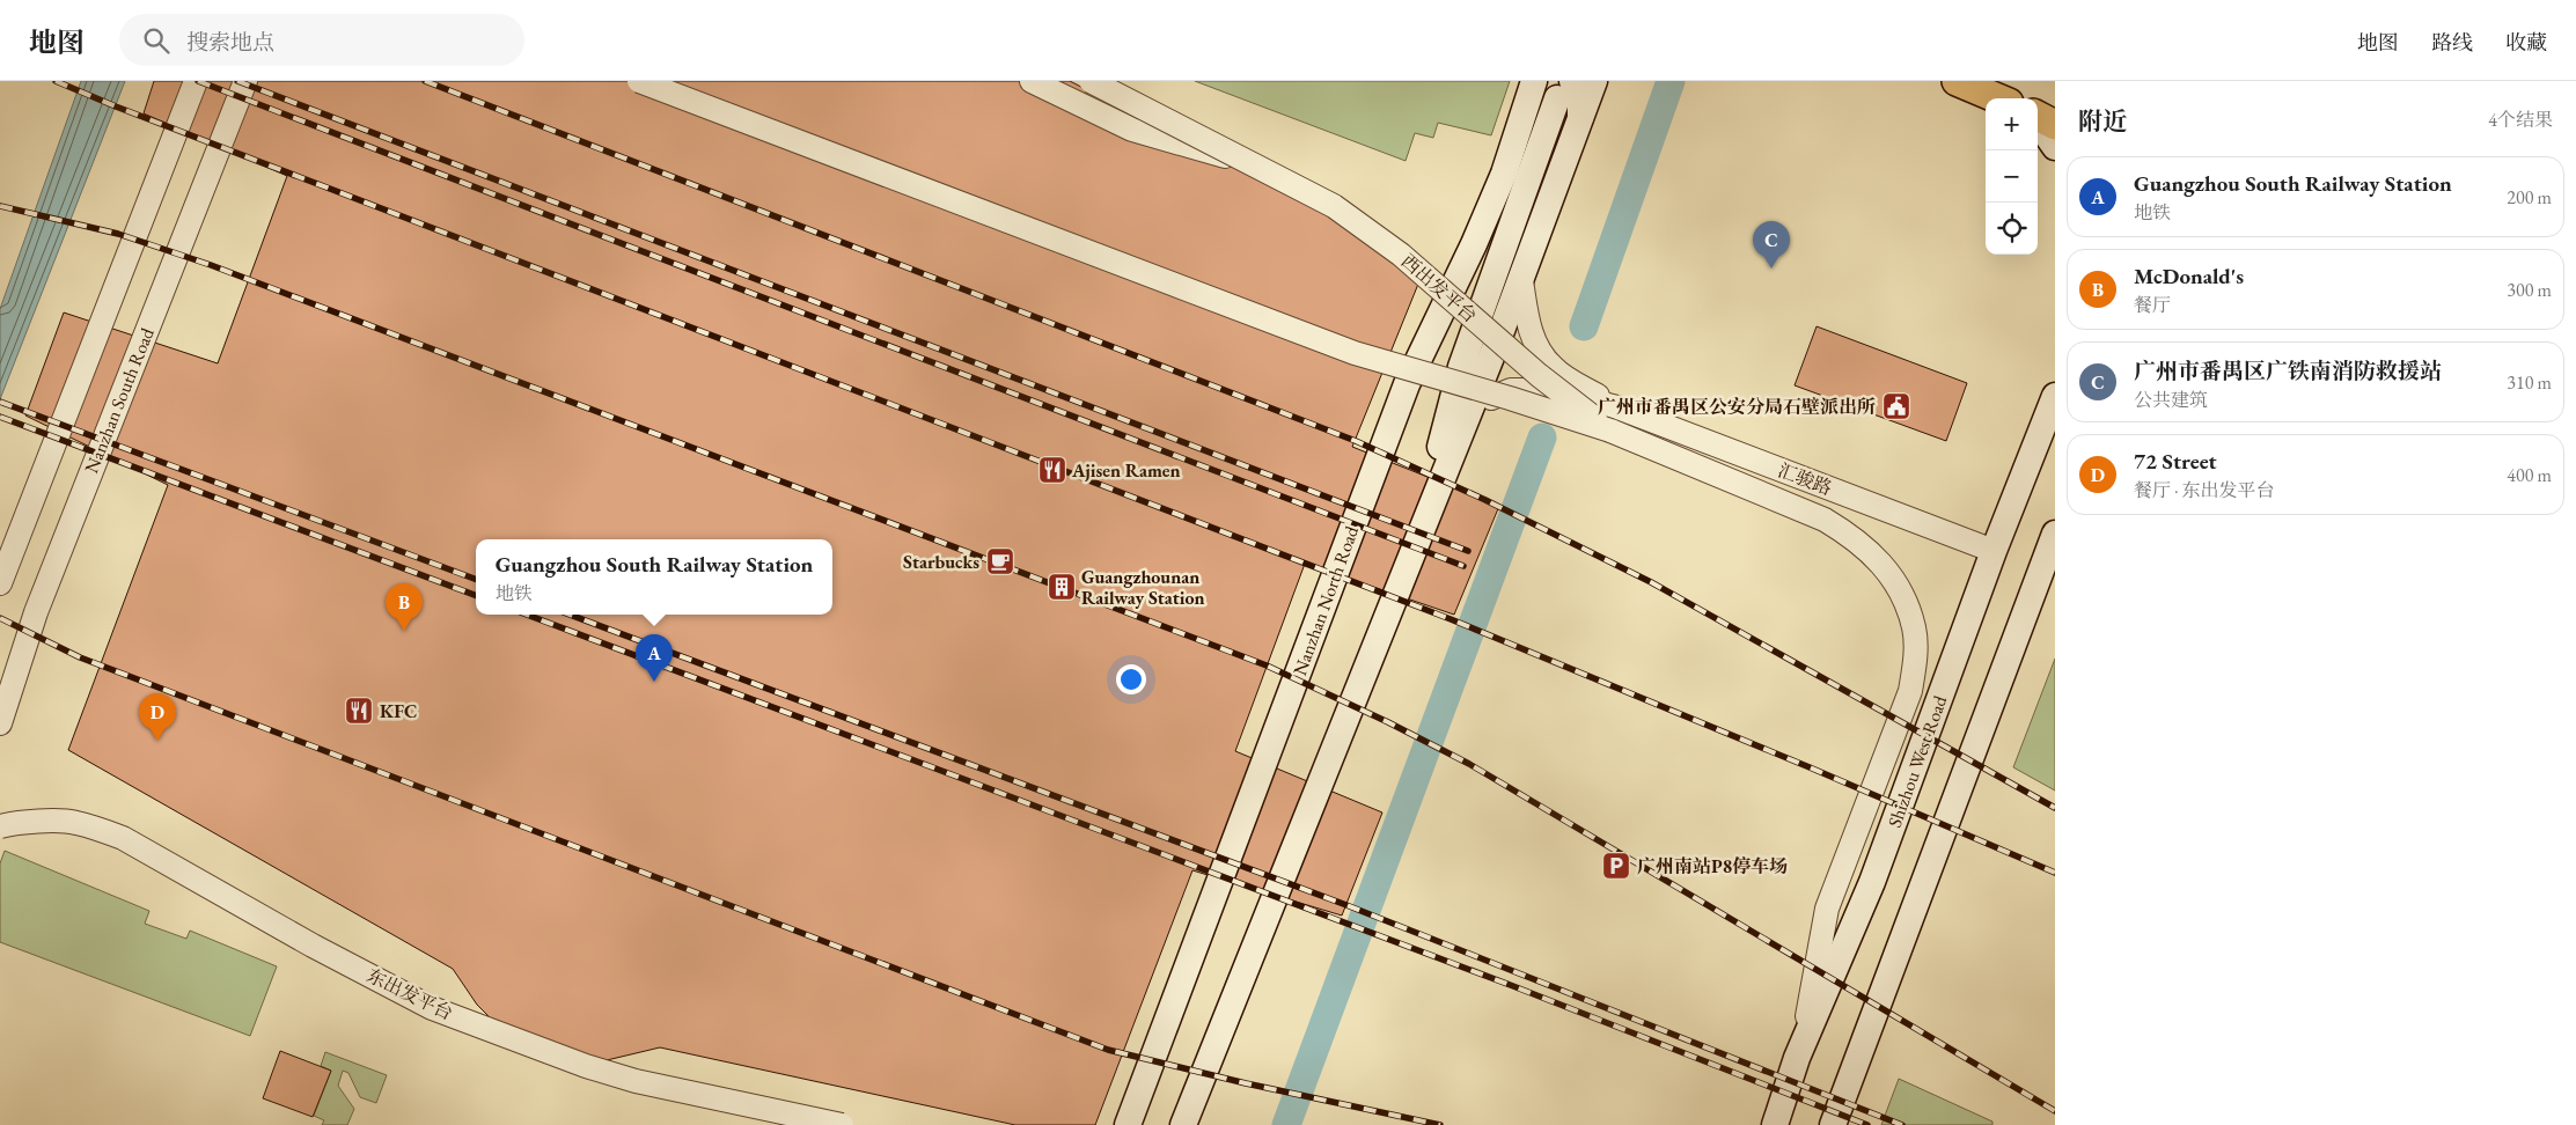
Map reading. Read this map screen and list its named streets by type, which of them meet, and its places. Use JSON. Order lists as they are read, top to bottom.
{
  "streets": {
    "main road": ["Nanzhan North Road", "Shizhou West Road"],
    "street": [
      "西出发平台",
      "Nanzhan South Road",
      "汇骏路",
      "东出发平台"
    ]
  },
  "crossings": [
    ["汇骏路", "Shizhou West Road"]
  ],
  "places": {
    "public building": ["广州市番禺区公安分局石壁派出所"],
    "restaurant": ["Ajisen Ramen", "KFC"],
    "cafe": ["Starbucks"],
    "building": ["Guangzhounan Railway Station"],
    "parking": ["广州南站P8停车场"]
  },
  "page": {
    "header": "地图",
    "search": "搜索地点",
    "nav": ["地图", "路线", "收藏"],
    "heading": ["附近", "4个结果"],
    "map_buttons": ["+", "−"],
    "list": [
      {
        "mark": "A",
        "name": "Guangzhou South Railway Station",
        "note": "地铁",
        "value": "200 m"
      },
      {
        "mark": "B",
        "name": "McDonald's",
        "note": "餐厅",
        "value": "300 m"
      },
      {
        "mark": "C",
        "name": "广州市番禺区广铁南消防救援站",
        "note": "公共建筑",
        "value": "310 m"
      },
      {
        "mark": "D",
        "name": "72 Street",
        "note": "餐厅 · 东出发平台",
        "value": "400 m"
      }
    ],
    "pins": [
      "C",
      "B",
      "A",
      "D"
    ],
    "popup": ["Guangzhou South Railway Station", "地铁"]
  }
}
